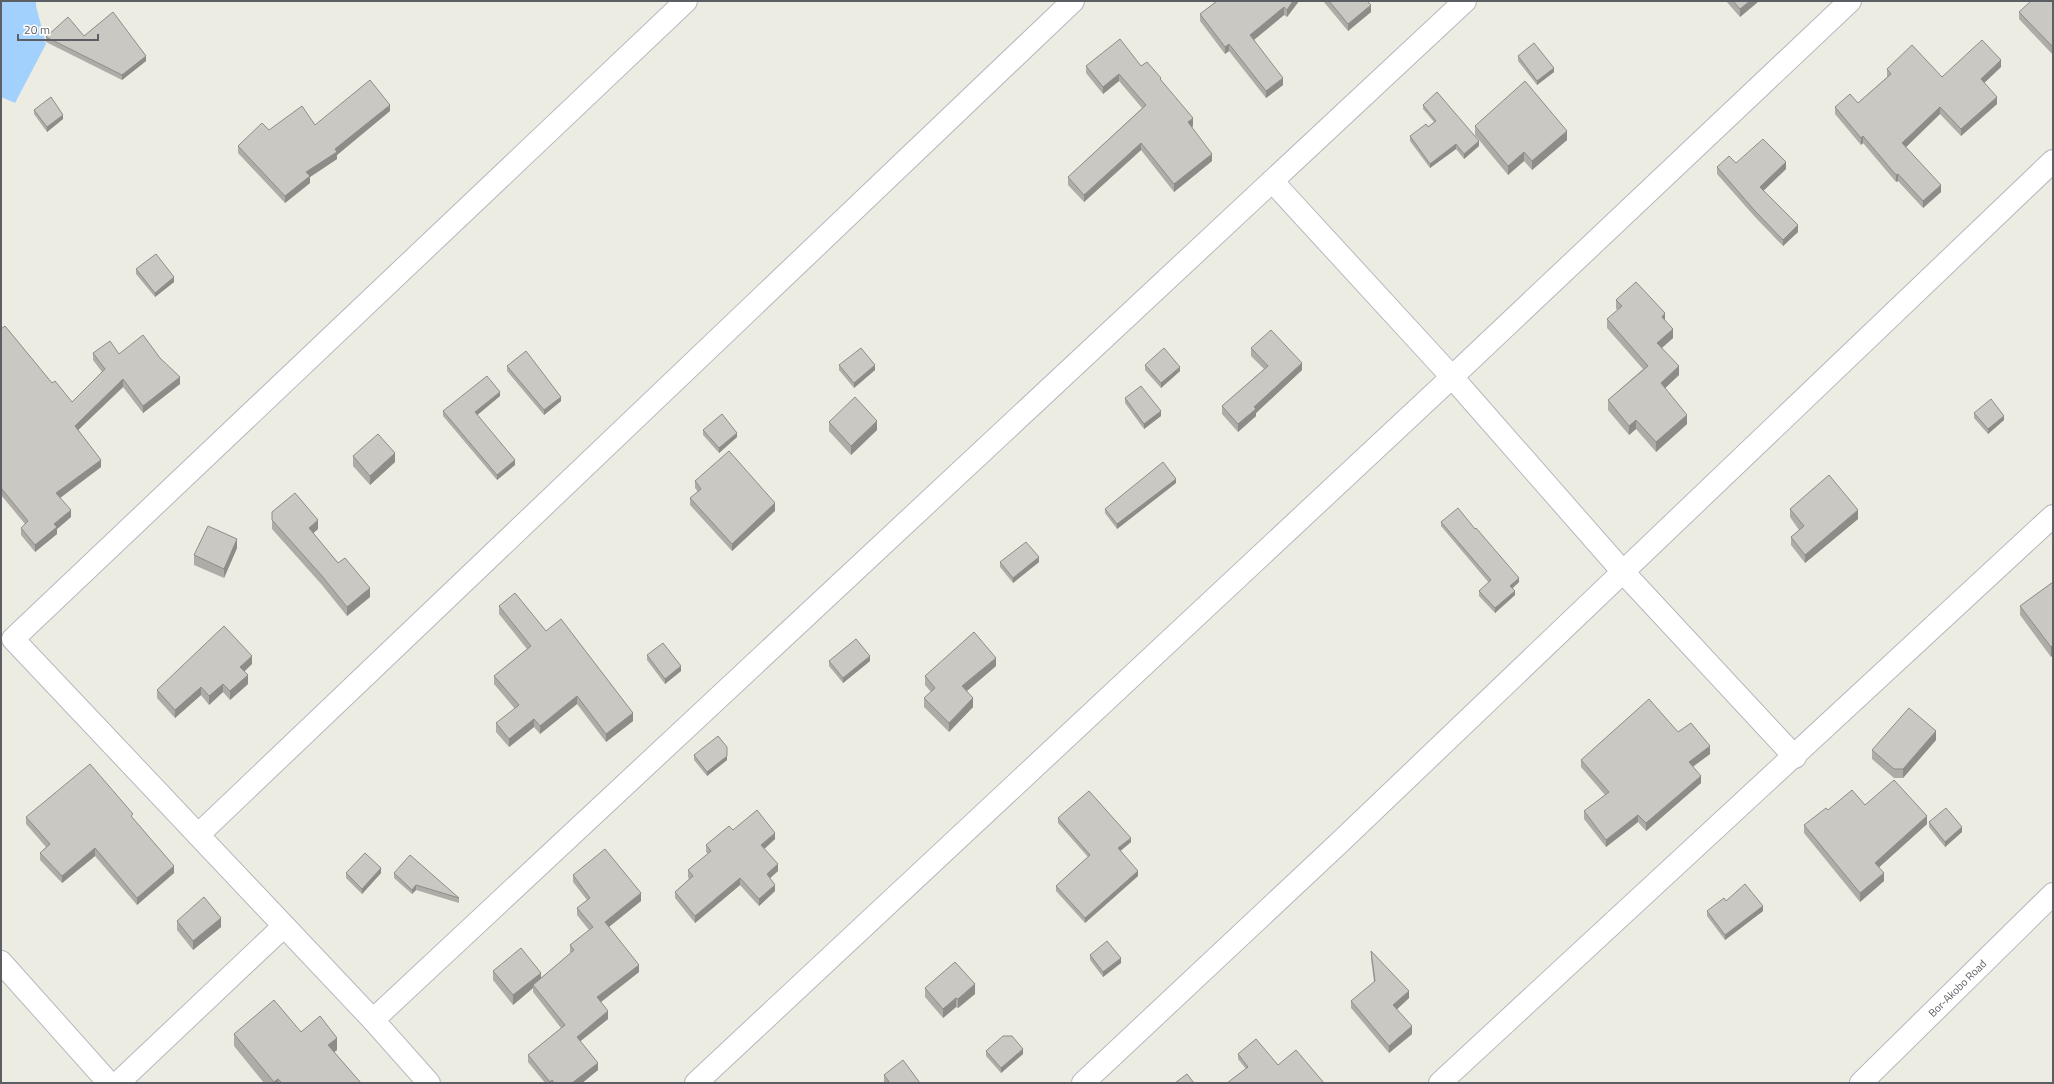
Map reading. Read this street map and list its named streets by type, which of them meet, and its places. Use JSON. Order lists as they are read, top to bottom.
{
  "streets": {
    "street": ["Bor-Akobo Road"]
  },
  "scale_bar": "20 m"
}
